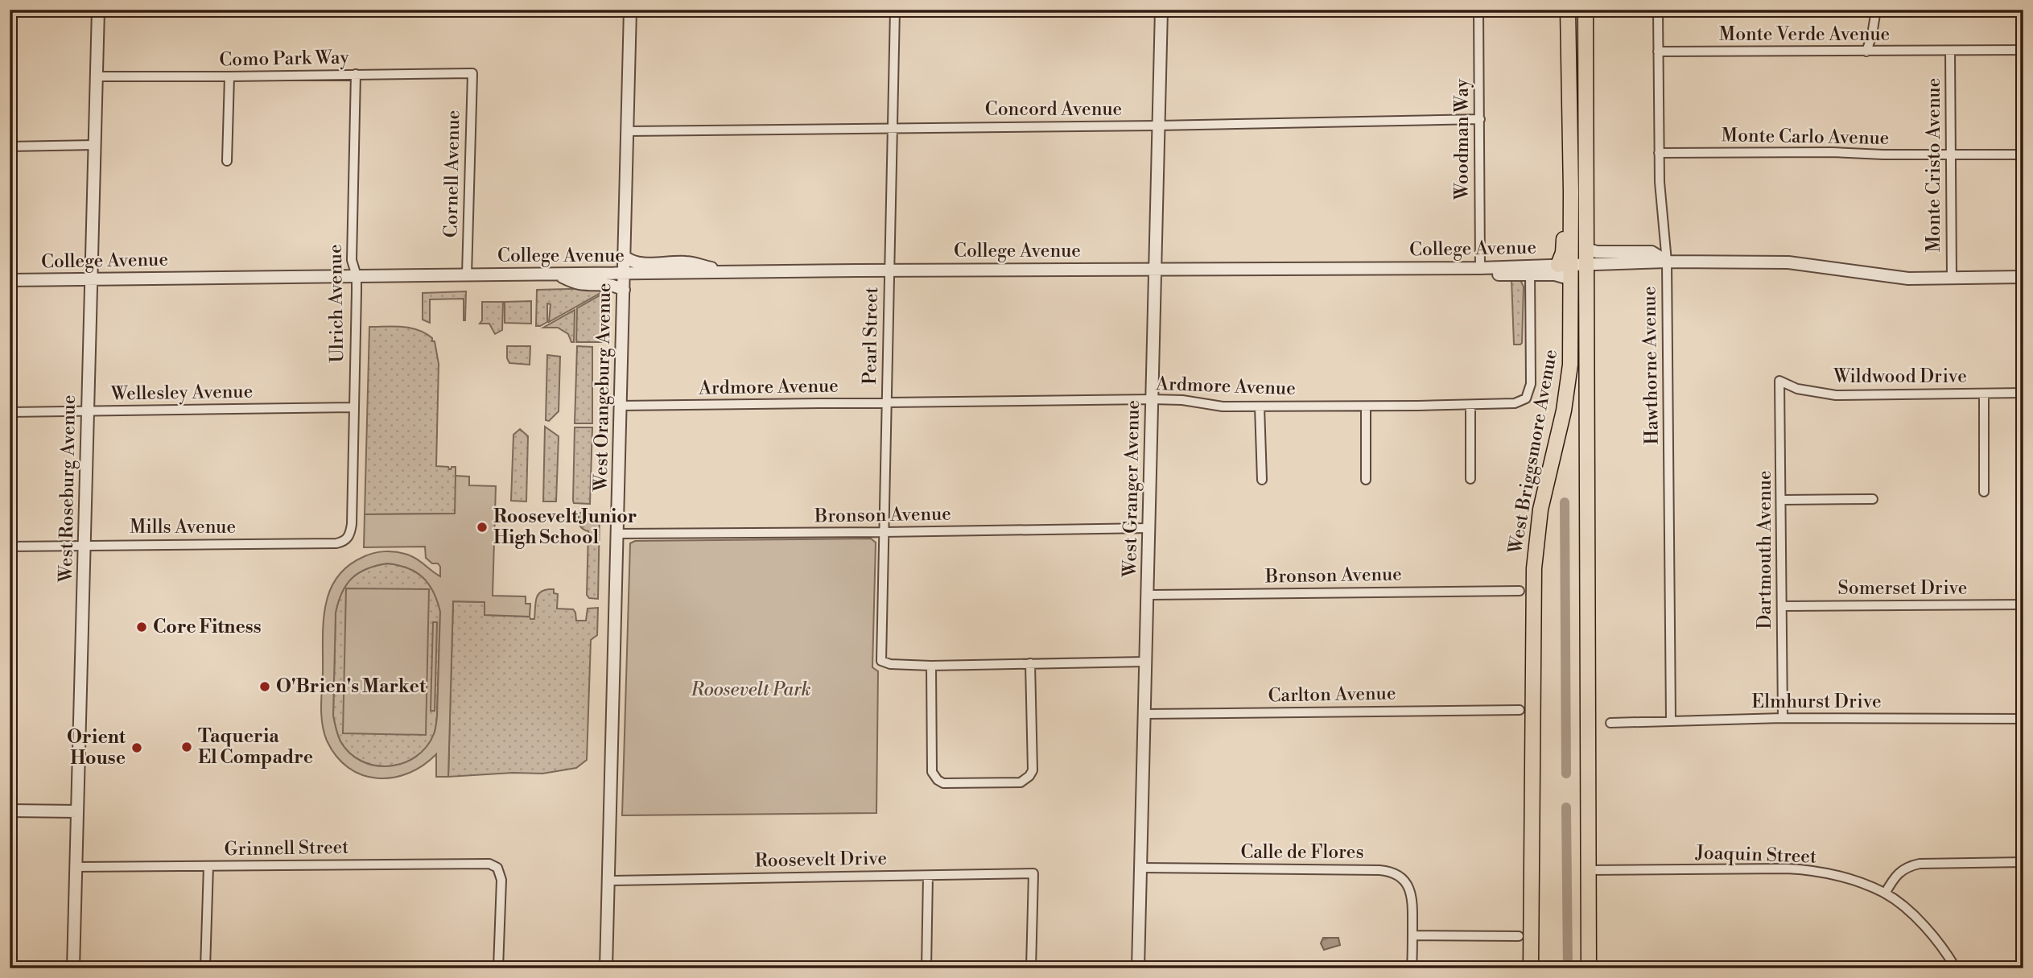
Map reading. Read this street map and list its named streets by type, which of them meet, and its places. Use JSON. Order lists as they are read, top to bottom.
{
  "streets": {
    "main road": ["West Briggsmore Avenue"],
    "street": [
      "Monte Verde Avenue",
      "Como Park Way",
      "Concord Avenue",
      "Monte Carlo Avenue",
      "Woodman Way",
      "Monte Cristo Avenue",
      "Cornell Avenue",
      "College Avenue",
      "Ulrich Avenue",
      "Pearl Street",
      "Hawthorne Avenue",
      "Wildwood Drive",
      "Ardmore Avenue",
      "West Orangeburg Avenue",
      "Wellesley Avenue",
      "West Roseburg Avenue",
      "West Granger Avenue",
      "Bronson Avenue",
      "Mills Avenue",
      "Dartmouth Avenue",
      "Somerset Drive",
      "Carlton Avenue",
      "Elmhurst Drive",
      "Grinnell Street",
      "Calle de Flores",
      "Joaquin Street",
      "Roosevelt Drive"
    ]
  },
  "crossings": [
    ["Monte Verde Avenue", "Monte Cristo Avenue"],
    ["Monte Verde Avenue", "Hawthorne Avenue"],
    ["Como Park Way", "Cornell Avenue"],
    ["Como Park Way", "Ulrich Avenue"],
    ["Como Park Way", "West Roseburg Avenue"],
    ["Concord Avenue", "Woodman Way"],
    ["Concord Avenue", "Pearl Street"],
    ["Concord Avenue", "West Orangeburg Avenue"],
    ["Concord Avenue", "West Granger Avenue"],
    ["Monte Carlo Avenue", "Monte Cristo Avenue"],
    ["Monte Carlo Avenue", "Hawthorne Avenue"],
    ["Woodman Way", "College Avenue"],
    ["Monte Cristo Avenue", "College Avenue"],
    ["Cornell Avenue", "College Avenue"],
    ["College Avenue", "Ulrich Avenue"],
    ["College Avenue", "Pearl Street"],
    ["College Avenue", "Hawthorne Avenue"],
    ["College Avenue", "Ardmore Avenue"],
    ["College Avenue", "West Orangeburg Avenue"],
    ["College Avenue", "West Briggsmore Avenue"],
    ["College Avenue", "West Roseburg Avenue"],
    ["College Avenue", "West Granger Avenue"],
    ["Ulrich Avenue", "Wellesley Avenue"],
    ["Ulrich Avenue", "Mills Avenue"],
    ["Pearl Street", "Ardmore Avenue"],
    ["Pearl Street", "Bronson Avenue"],
    ["Hawthorne Avenue", "Elmhurst Drive"],
    ["Wildwood Drive", "Dartmouth Avenue"],
    ["Ardmore Avenue", "West Orangeburg Avenue"],
    ["Ardmore Avenue", "West Granger Avenue"],
    ["West Orangeburg Avenue", "Bronson Avenue"],
    ["West Orangeburg Avenue", "Roosevelt Drive"],
    ["Wellesley Avenue", "West Roseburg Avenue"],
    ["West Briggsmore Avenue", "Joaquin Street"],
    ["West Roseburg Avenue", "Mills Avenue"],
    ["West Roseburg Avenue", "Grinnell Street"],
    ["West Granger Avenue", "Bronson Avenue"],
    ["West Granger Avenue", "Carlton Avenue"],
    ["West Granger Avenue", "Calle de Flores"],
    ["Dartmouth Avenue", "Somerset Drive"],
    ["Dartmouth Avenue", "Elmhurst Drive"]
  ],
  "parks": ["Roosevelt Park"],
  "places": [
    "Roosevelt Junior High School",
    "Core Fitness",
    "O'Brien's Market",
    "Taqueria El Compadre",
    "Orient House"
  ]
}
